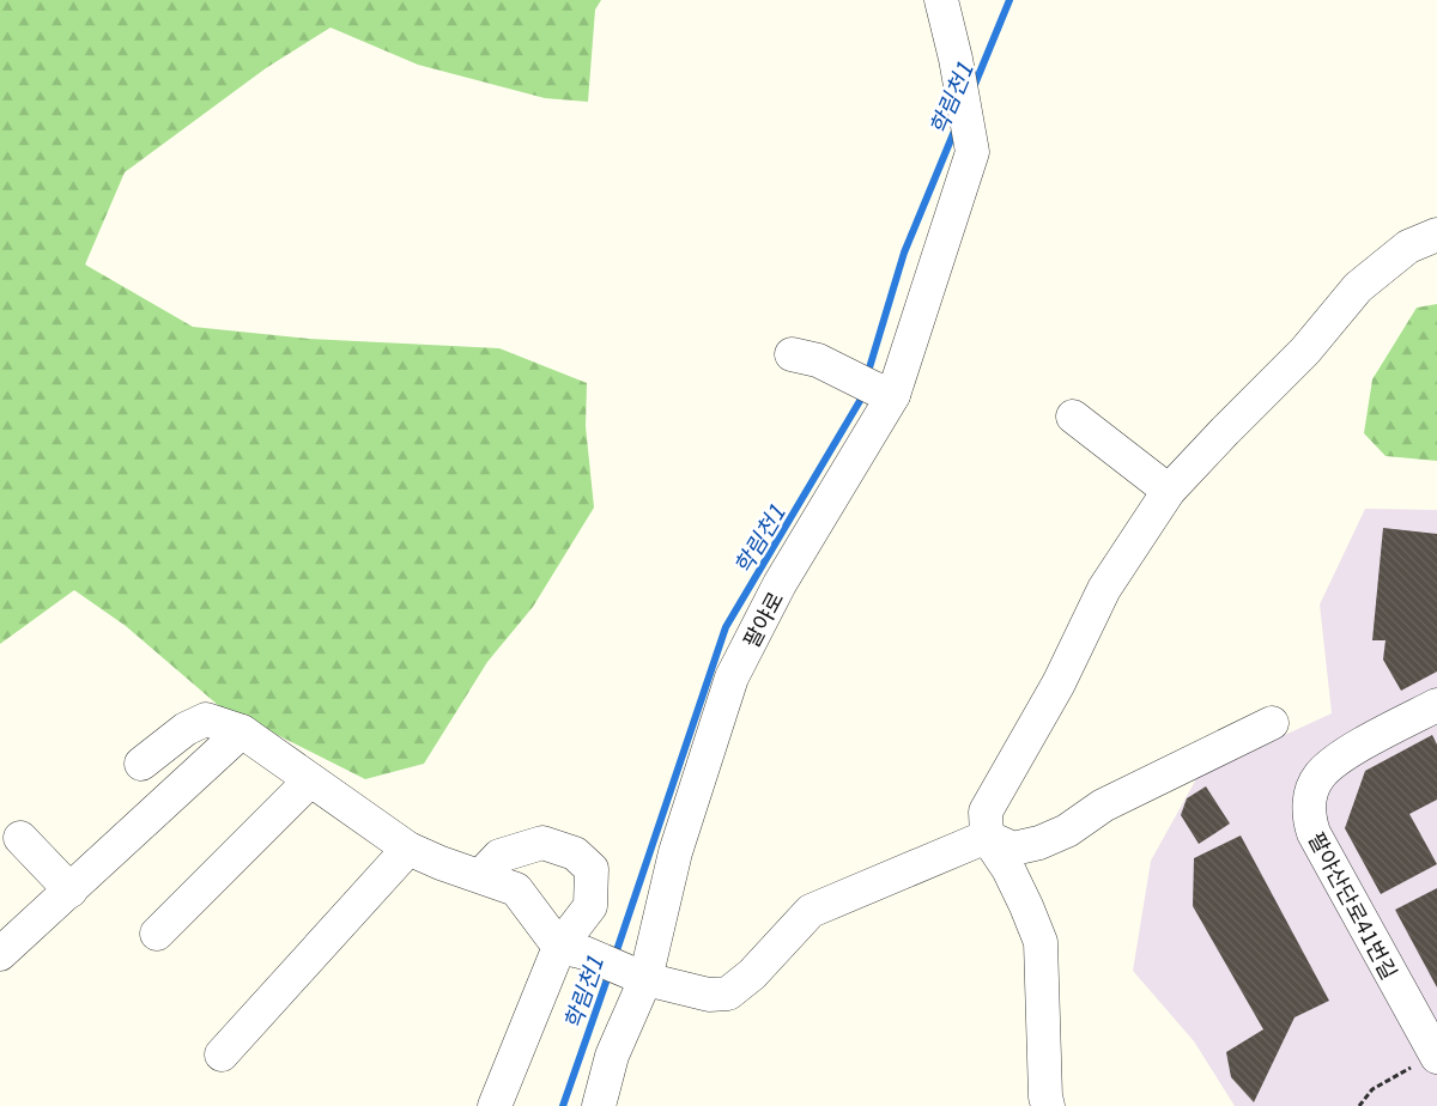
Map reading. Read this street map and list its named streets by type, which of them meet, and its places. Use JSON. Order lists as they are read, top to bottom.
{
  "streets": {
    "street": ["팔야로", "팔야산단로41번길"]
  },
  "water": ["학림천1"]
}
